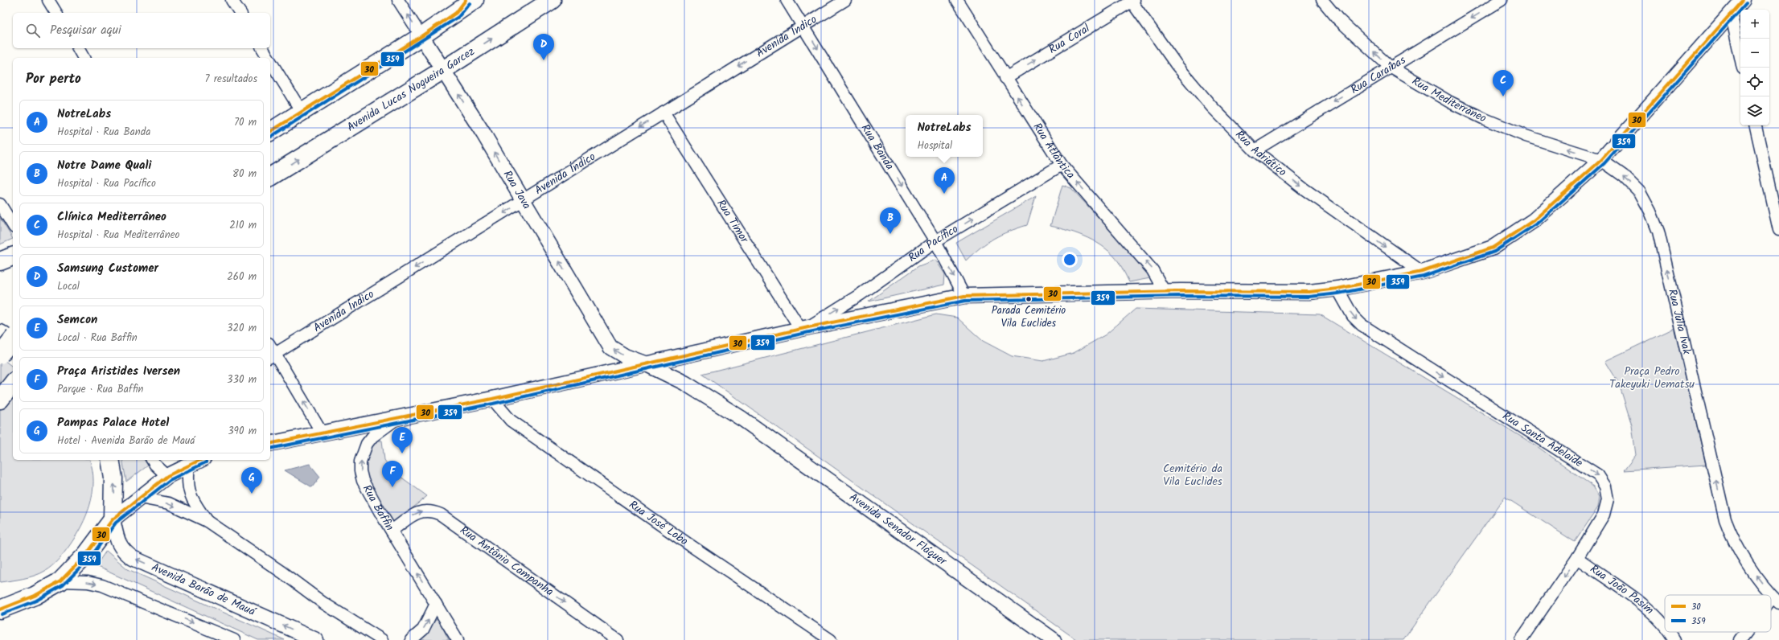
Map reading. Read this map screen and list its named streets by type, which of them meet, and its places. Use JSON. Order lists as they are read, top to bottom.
{
  "streets": {
    "main road": ["Avenida Lucas Nogueira Garcez"],
    "street": [
      "Avenida Índico",
      "Rua Coral",
      "Rua Caraíbas",
      "Rua Mediterrâneo",
      "Rua Banda",
      "Rua Atlântica",
      "Rua Adriático",
      "Rua Java",
      "Rua Timor",
      "Rua Pacífico",
      "Rua Júlia Ivak",
      "Rua Santa Adelaide",
      "Rua Baffin",
      "Rua José Lobo",
      "Avenida Senador Fláquer",
      "Rua Antônio Campanha",
      "Avenida Barão de Mauá",
      "Rua João Pasim"
    ]
  },
  "crossings": [
    ["Avenida Índico", "Rua Banda"],
    ["Avenida Índico", "Rua Java"],
    ["Avenida Índico", "Rua Timor"],
    ["Rua Coral", "Rua Atlântica"],
    ["Rua Coral", "Rua Adriático"],
    ["Rua Caraíbas", "Rua Mediterrâneo"],
    ["Rua Caraíbas", "Rua Adriático"],
    ["Avenida Lucas Nogueira Garcez", "Rua Java"],
    ["Rua Mediterrâneo", "Rua Júlia Ivak"],
    ["Rua Banda", "Rua Pacífico"],
    ["Rua Atlântica", "Rua Pacífico"],
    ["Rua Java", "Avenida Senador Fláquer"],
    ["Rua Timor", "Rua Pacífico"],
    ["Rua Santa Adelaide", "Rua João Pasim"],
    ["Rua Baffin", "Rua Antônio Campanha"]
  ],
  "one_way": [
    "Avenida Índico",
    "Rua Coral",
    "Rua Caraíbas",
    "Rua Mediterrâneo",
    "Rua Banda",
    "Rua Atlântica",
    "Rua Adriático",
    "Rua Java",
    "Rua Júlia Ivak",
    "Rua Baffin",
    "Rua Antônio Campanha"
  ],
  "parks": ["Praça Pedro Takeyuki Uematsu", "Cemitério da Vila Euclides"],
  "places": ["Parada Cemitério Vila Euclides"],
  "lines": ["transit line 30", "transit line 359"],
  "legend": ["30", "359"],
  "page": {
    "map_buttons": ["+", "−"],
    "search": "Pesquisar aqui",
    "pins": [
      "D",
      "C",
      "A",
      "B",
      "E",
      "F",
      "G"
    ],
    "heading": ["Por perto", "7 resultados"],
    "list": [
      {
        "mark": "A",
        "name": "NotreLabs",
        "note": "Hospital · Rua Banda",
        "value": "70 m"
      },
      {
        "mark": "B",
        "name": "Notre Dame Quali",
        "note": "Hospital · Rua Pacífico",
        "value": "80 m"
      },
      {
        "mark": "C",
        "name": "Clínica Mediterrâneo",
        "note": "Hospital · Rua Mediterrâneo",
        "value": "210 m"
      },
      {
        "mark": "D",
        "name": "Samsung Customer",
        "note": "Local",
        "value": "260 m"
      },
      {
        "mark": "E",
        "name": "Semcon",
        "note": "Local · Rua Baffin",
        "value": "320 m"
      },
      {
        "mark": "F",
        "name": "Praça Aristides Iversen",
        "note": "Parque · Rua Baffin",
        "value": "330 m"
      },
      {
        "mark": "G",
        "name": "Pampas Palace Hotel",
        "note": "Hotel · Avenida Barão de Mauá",
        "value": "390 m"
      }
    ],
    "popup": ["NotreLabs", "Hospital"]
  }
}
